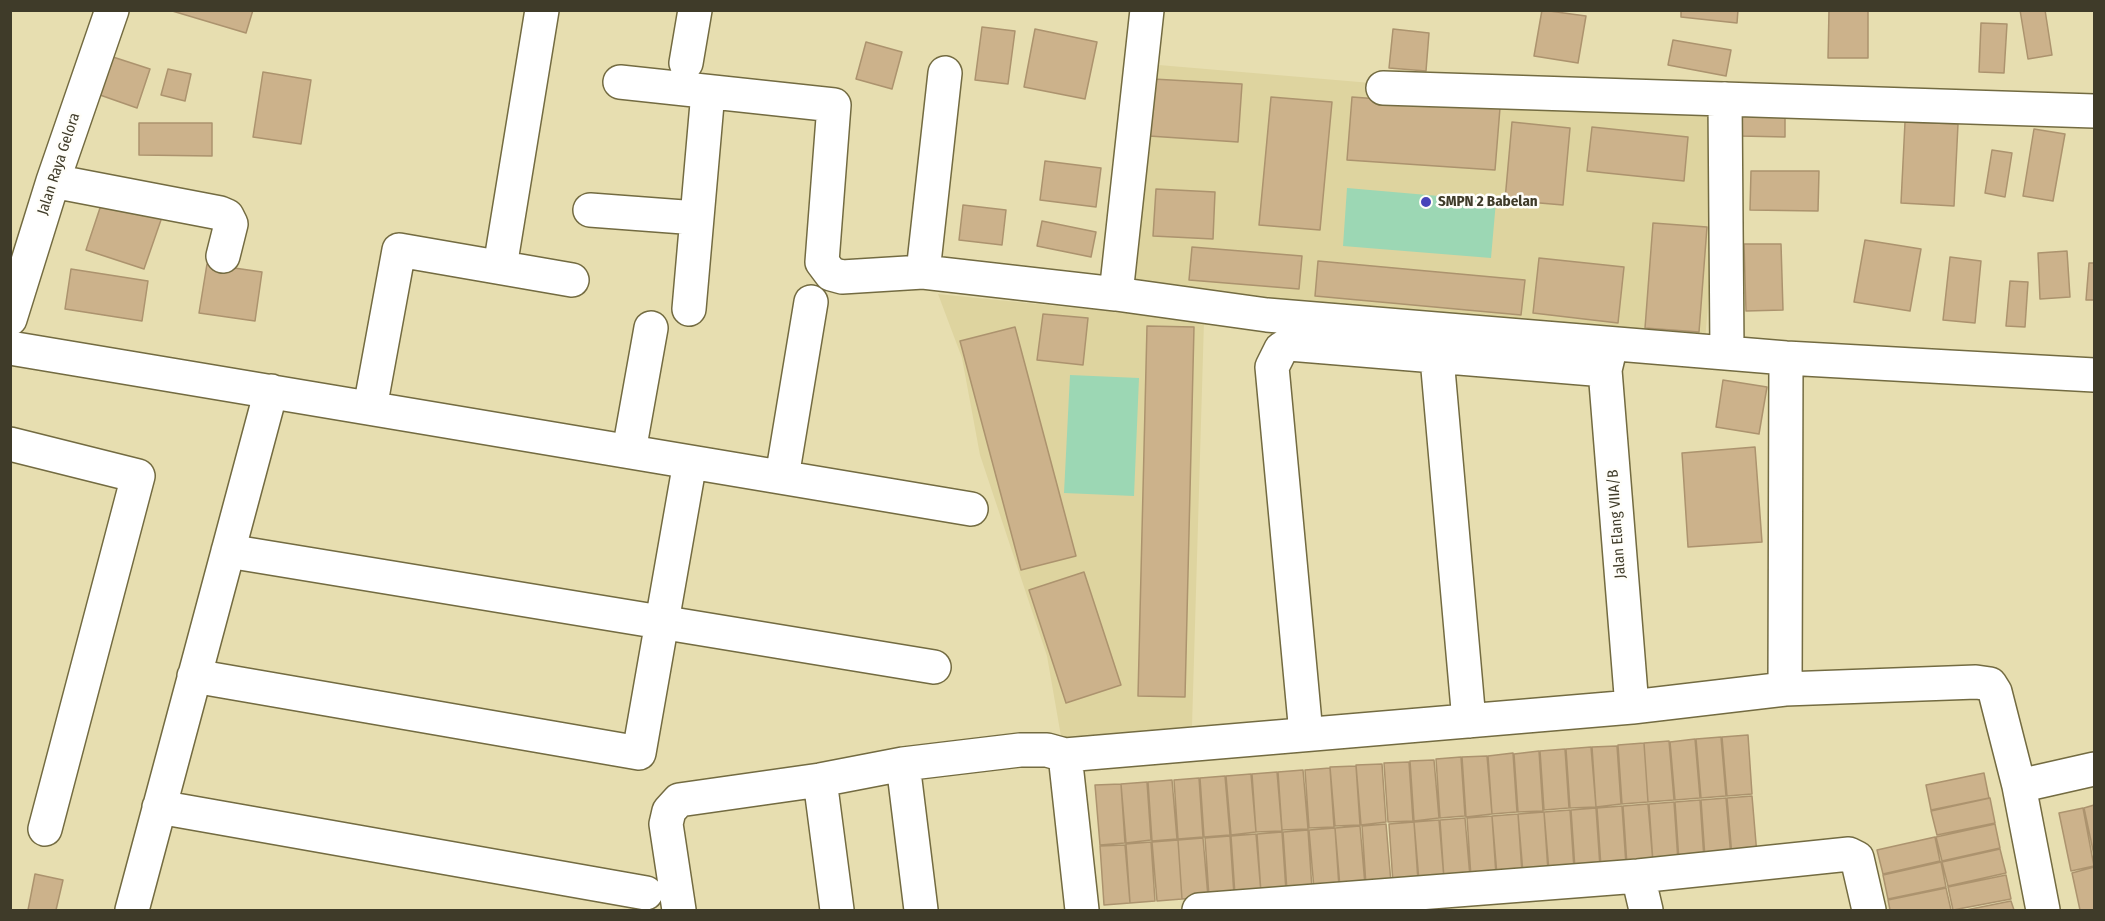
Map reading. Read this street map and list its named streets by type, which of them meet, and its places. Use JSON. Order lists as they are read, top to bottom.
{
  "streets": {
    "street": ["Jalan Raya Gelora", "Jalan Elang VIIA/B"]
  },
  "places": ["SMPN 2 Babelan"]
}
